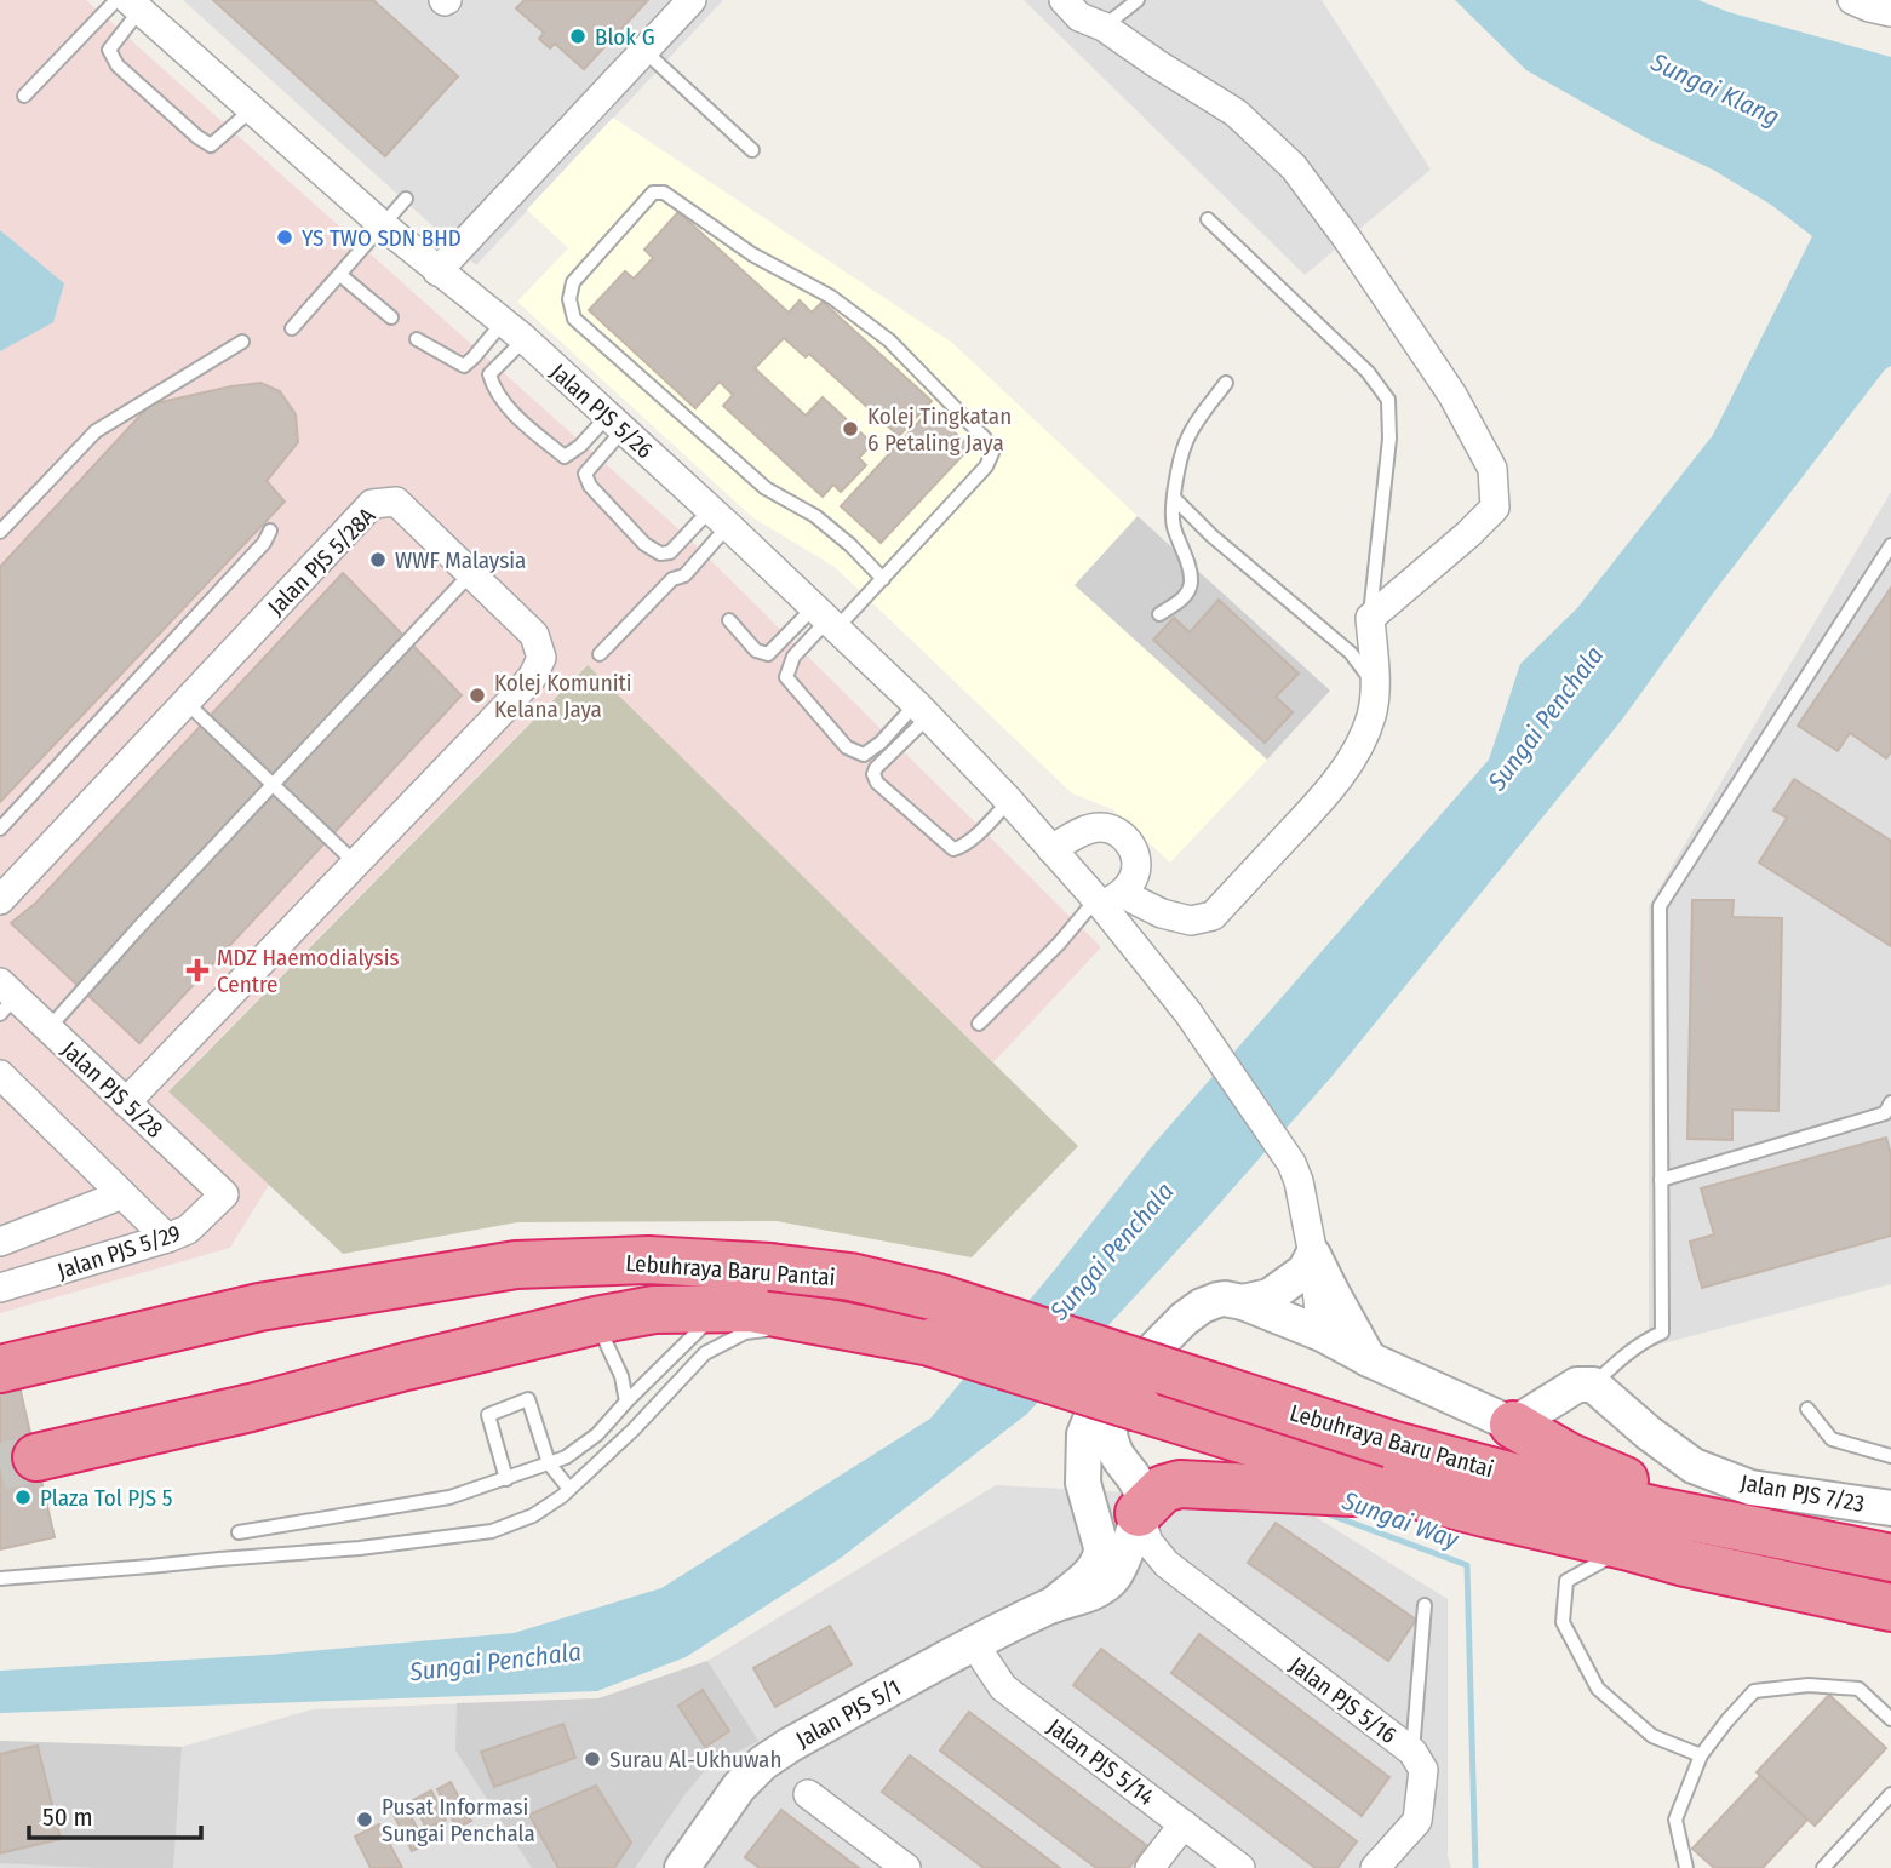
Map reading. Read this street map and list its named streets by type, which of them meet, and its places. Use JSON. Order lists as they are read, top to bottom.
{
  "streets": {
    "highway": ["Lebuhraya Baru Pantai"],
    "street": [
      "Jalan PJS 5/26",
      "Jalan PJS 5/28A",
      "Jalan PJS 5/28",
      "Jalan PJS 5/29",
      "Jalan PJS 7/23",
      "Jalan PJS 5/16",
      "Jalan PJS 5/1",
      "Jalan PJS 5/14"
    ]
  },
  "crossings": [
    ["Jalan PJS 5/28A", "Jalan PJS 5/28"],
    ["Jalan PJS 5/28", "Jalan PJS 5/29"],
    ["Jalan PJS 5/1", "Jalan PJS 5/14"]
  ],
  "water": ["Sungai Klang", "Sungai Penchala", "Sungai Way"],
  "places": {
    "other": [
      "Blok G",
      "YS TWO SDN BHD",
      "Kolej Tingkatan 6 Petaling Jaya",
      "WWF Malaysia",
      "Kolej Komuniti Kelana Jaya",
      "Plaza Tol PJS 5",
      "Surau Al-Ukhuwah",
      "Pusat Informasi Sungai Penchala"
    ],
    "health": ["MDZ Haemodialysis Centre"]
  },
  "scale_bar": "50 m"
}
